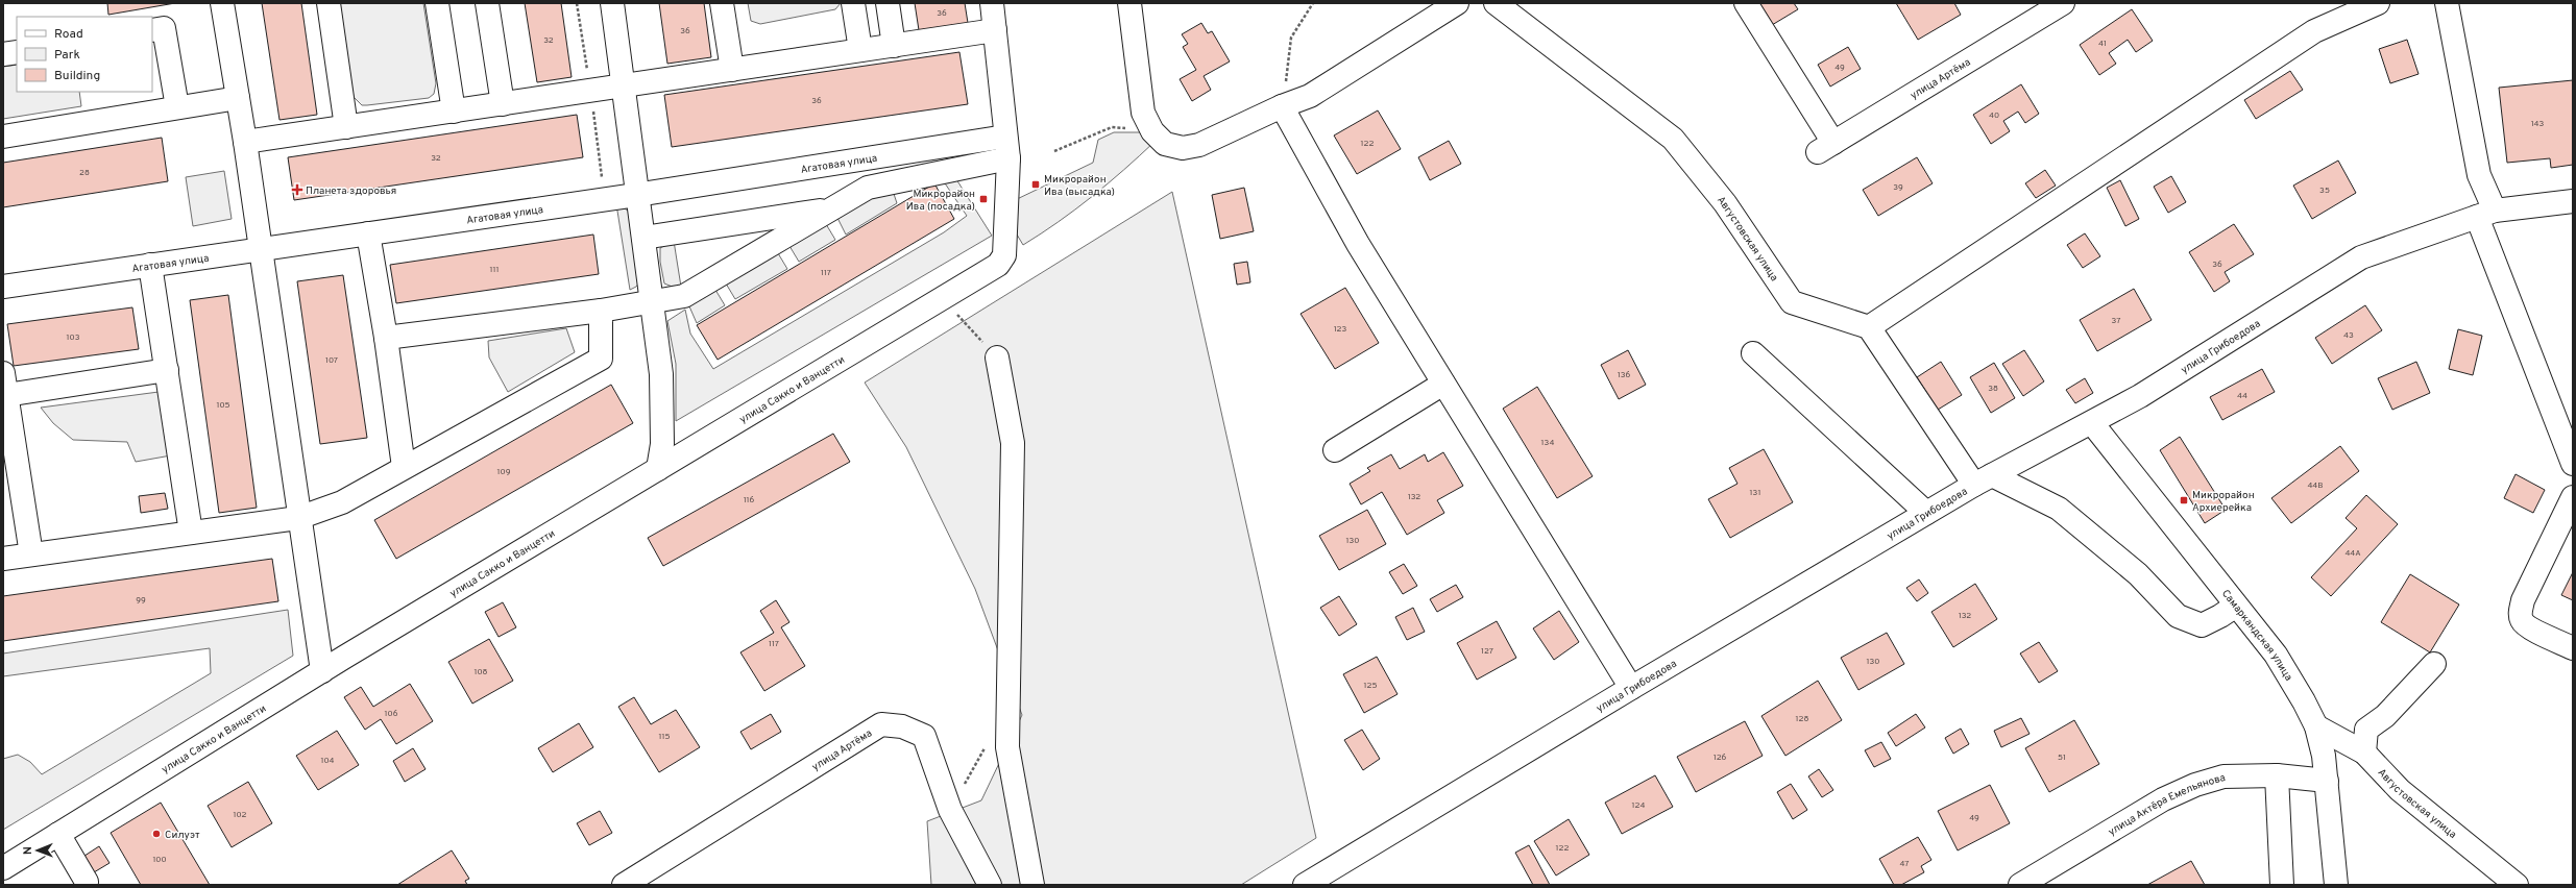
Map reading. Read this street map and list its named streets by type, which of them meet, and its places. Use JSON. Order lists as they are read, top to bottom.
{
  "streets": {
    "street": [
      "улица Артёма",
      "Агатовая улица",
      "Августовская улица",
      "улица Грибоедова",
      "улица Сакко и Ванцетти",
      "Самаркандская улица",
      "улица Актёра Емельянова"
    ]
  },
  "crossings": [
    ["Агатовая улица", "улица Сакко и Ванцетти"],
    ["Августовская улица", "Самаркандская улица"],
    ["улица Грибоедова", "Самаркандская улица"],
    ["Самаркандская улица", "улица Актёра Емельянова"]
  ],
  "places": {
    "transit": ["Микрорайон Ива (высадка)", "Микрорайон Ива (посадка)", "Микрорайон Архиерейка"],
    "health": ["Планета здоровья"],
    "other": ["Силуэт"]
  },
  "house_numbers": [
    "36",
    "36",
    "32",
    "41",
    "49",
    "36",
    "40",
    "143",
    "122",
    "32",
    "28",
    "39",
    "35",
    "36",
    "111",
    "117",
    "37",
    "123",
    "43",
    "103",
    "107",
    "136",
    "38",
    "44",
    "105",
    "134",
    "109",
    "44В",
    "131",
    "132",
    "116",
    "130",
    "44А",
    "99",
    "132",
    "117",
    "127",
    "130",
    "108",
    "125",
    "106",
    "128",
    "115",
    "126",
    "51",
    "104",
    "124",
    "102",
    "49",
    "122",
    "100",
    "47"
  ],
  "legend": ["Road", "Park", "Building"],
  "north": "left"
}
